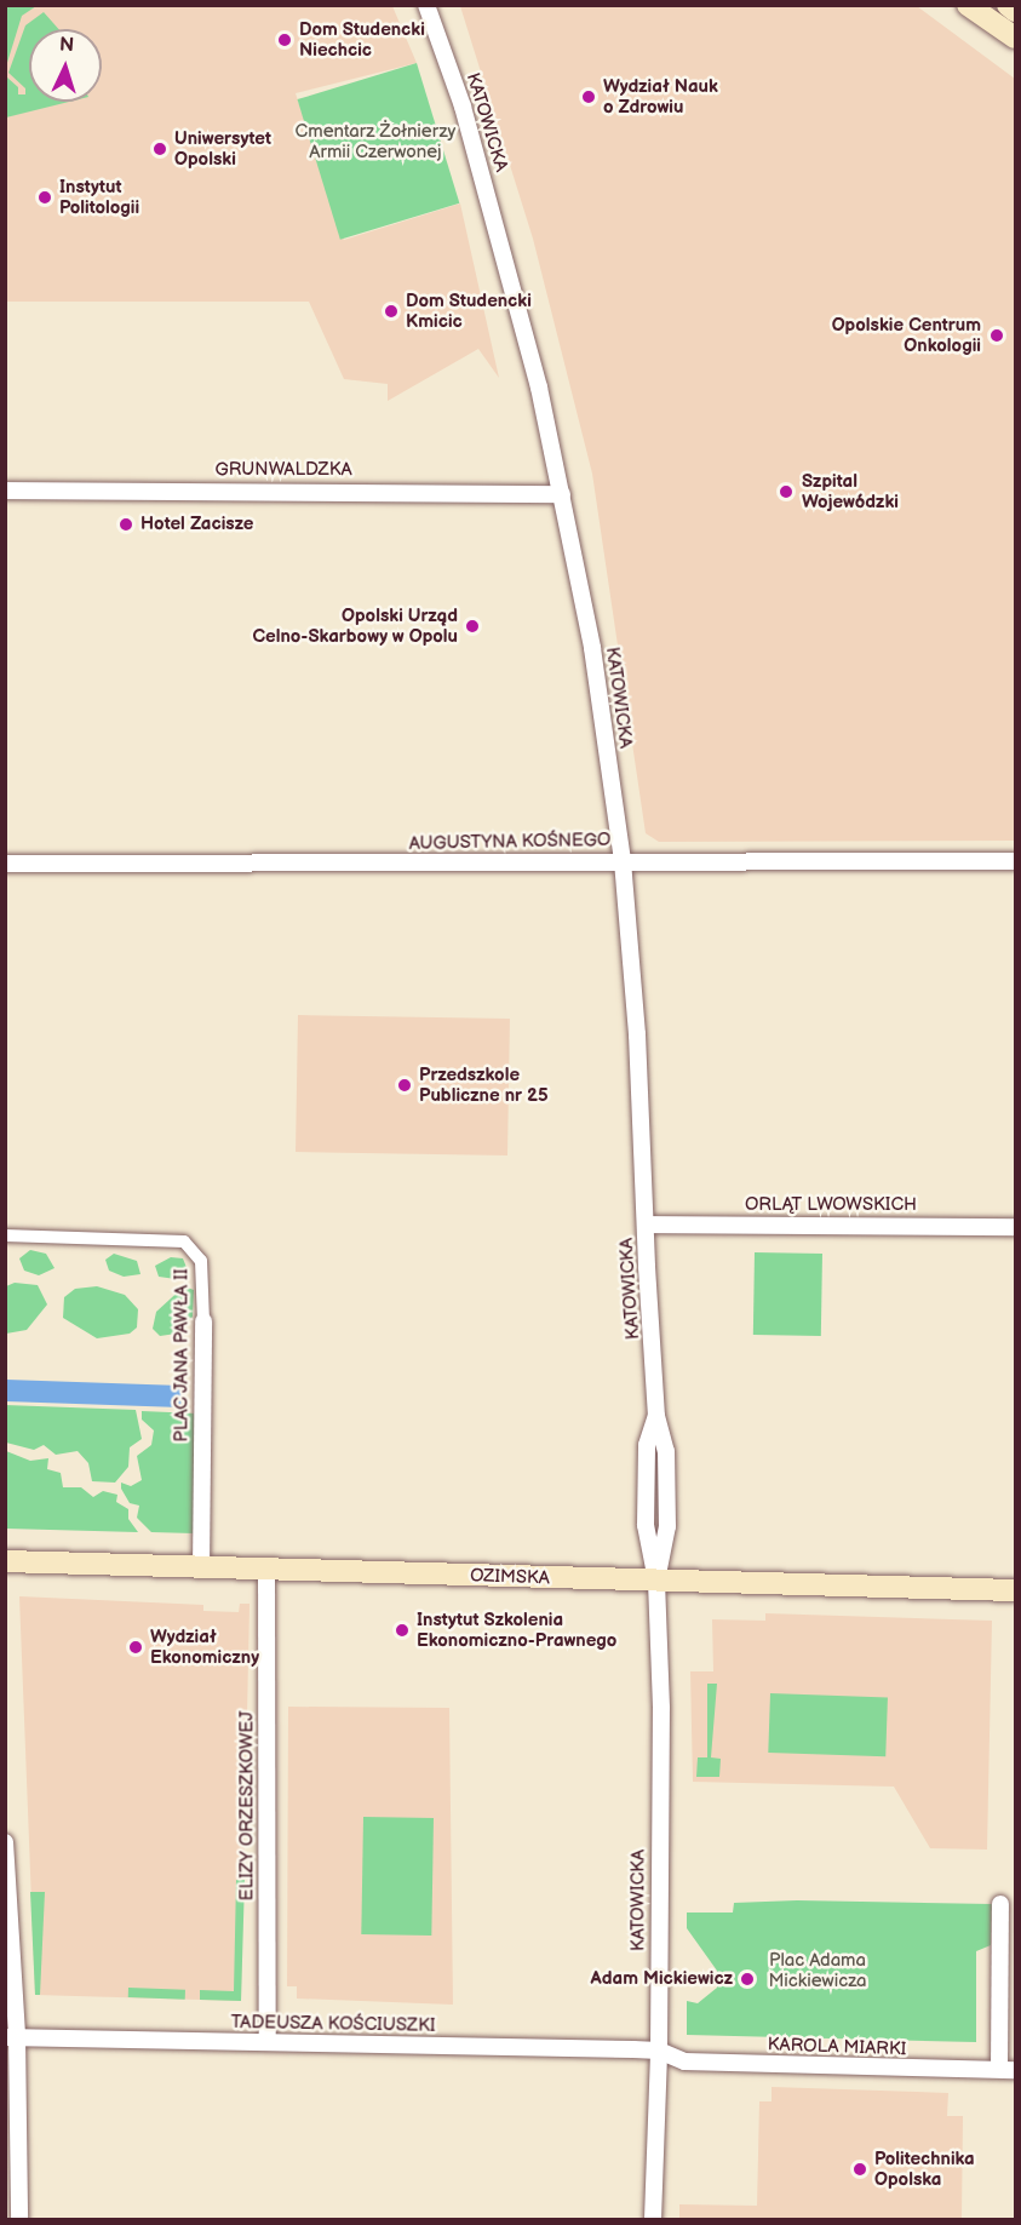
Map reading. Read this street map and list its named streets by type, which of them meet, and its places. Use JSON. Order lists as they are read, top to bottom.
{
  "streets": {
    "main road": ["OZIMSKA"],
    "street": [
      "KATOWICKA",
      "GRUNWALDZKA",
      "AUGUSTYNA KOŚNEGO",
      "ORLĄT LWOWSKICH",
      "PLAC JANA PAWŁA II",
      "ELIZY ORZESZKOWEJ",
      "TADEUSZA KOŚCIUSZKI",
      "KAROLA MIARKI"
    ]
  },
  "crossings": [
    ["KATOWICKA", "GRUNWALDZKA"],
    ["KATOWICKA", "AUGUSTYNA KOŚNEGO"],
    ["KATOWICKA", "ORLĄT LWOWSKICH"],
    ["KATOWICKA", "OZIMSKA"],
    ["KATOWICKA", "TADEUSZA KOŚCIUSZKI"],
    ["KATOWICKA", "KAROLA MIARKI"],
    ["PLAC JANA PAWŁA II", "OZIMSKA"],
    ["OZIMSKA", "ELIZY ORZESZKOWEJ"],
    ["ELIZY ORZESZKOWEJ", "TADEUSZA KOŚCIUSZKI"],
    ["TADEUSZA KOŚCIUSZKI", "KAROLA MIARKI"]
  ],
  "parks": ["Cmentarz Żołnierzy Armii Czerwonej", "Plac Adama Mickiewicza"],
  "places": [
    "Dom Studencki Niechcic",
    "Wydział Nauk o Zdrowiu",
    "Uniwersytet Opolski",
    "Instytut Politologii",
    "Dom Studencki Kmicic",
    "Opolskie Centrum Onkologii",
    "Szpital Wojewódzki",
    "Hotel Zacisze",
    "Opolski Urząd Celno-Skarbowy w Opolu",
    "Przedszkole Publiczne nr 25",
    "Instytut Szkolenia Ekonomiczno-Prawnego",
    "Wydział Ekonomiczny",
    "Adam Mickiewicz",
    "Politechnika Opolska"
  ],
  "north": "top"
}
